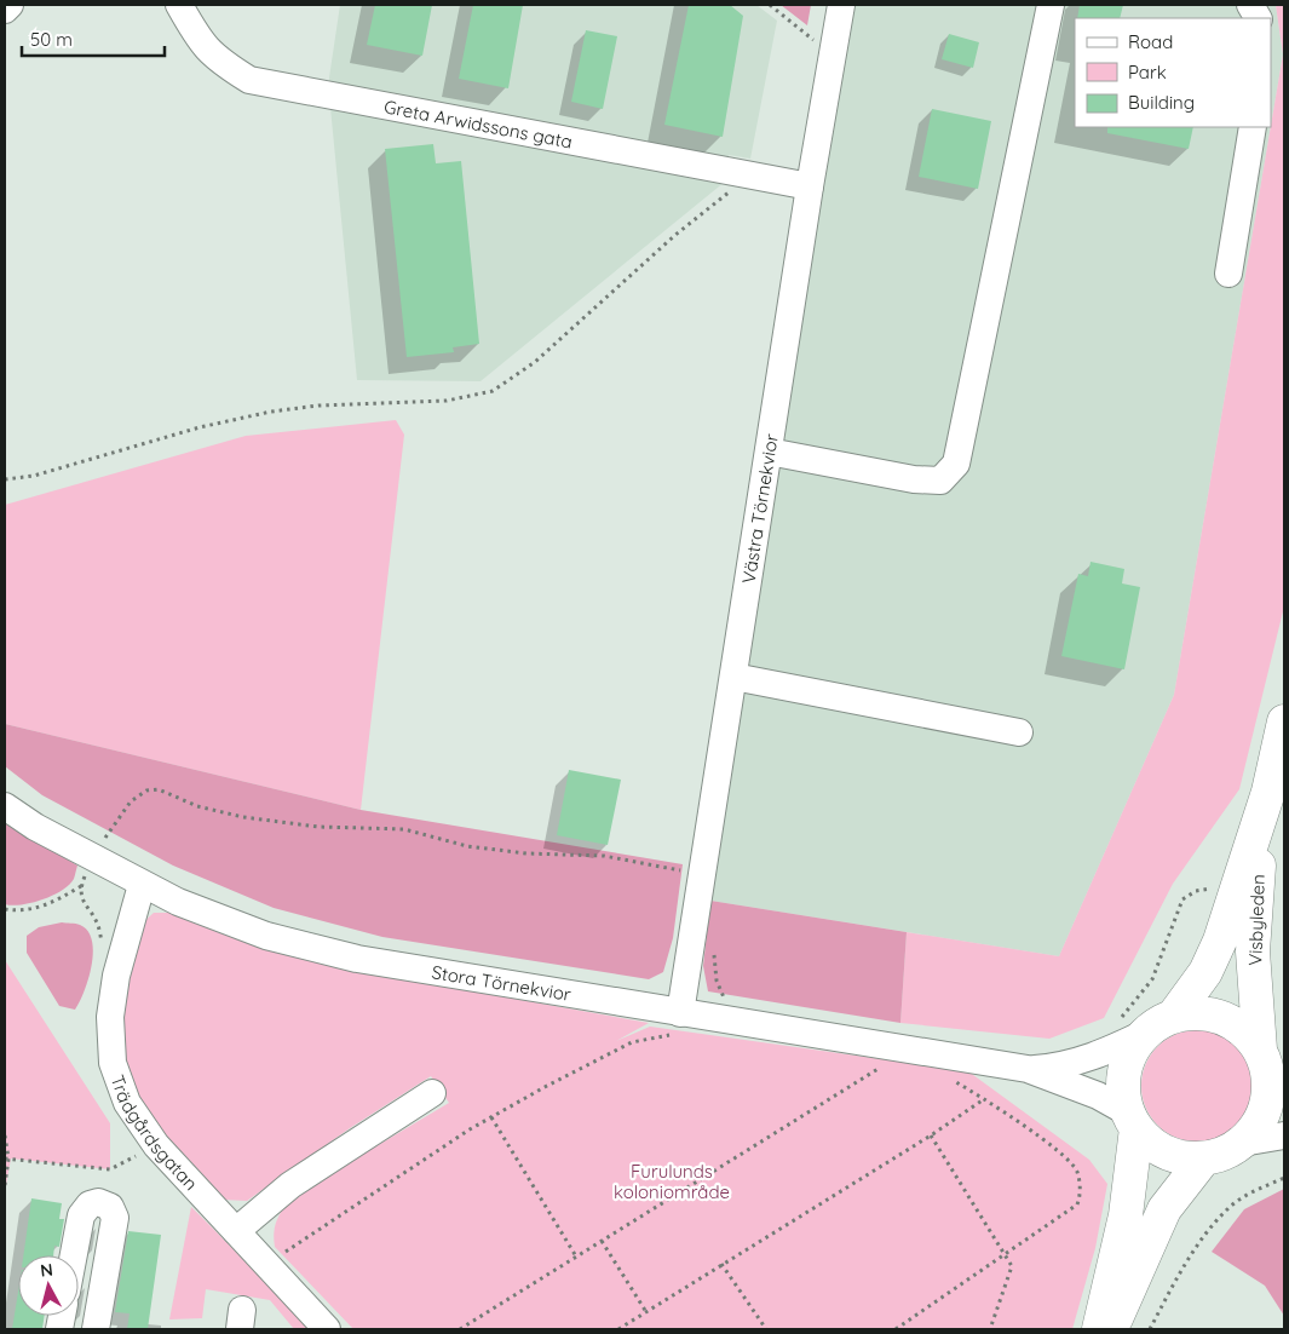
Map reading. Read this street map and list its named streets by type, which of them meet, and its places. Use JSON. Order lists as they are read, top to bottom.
{
  "streets": {
    "main road": ["Visbyleden"],
    "street": [
      "Greta Arwidssons gata",
      "Västra Törnekvior",
      "Stora Törnekvior",
      "Trädgårdsgatan"
    ]
  },
  "crossings": [
    ["Greta Arwidssons gata", "Västra Törnekvior"],
    ["Västra Törnekvior", "Stora Törnekvior"],
    ["Stora Törnekvior", "Trädgårdsgatan"]
  ],
  "parks": ["Furulunds koloniområde"],
  "legend": ["Road", "Park", "Building"],
  "scale_bar": "50 m",
  "north": "top"
}
